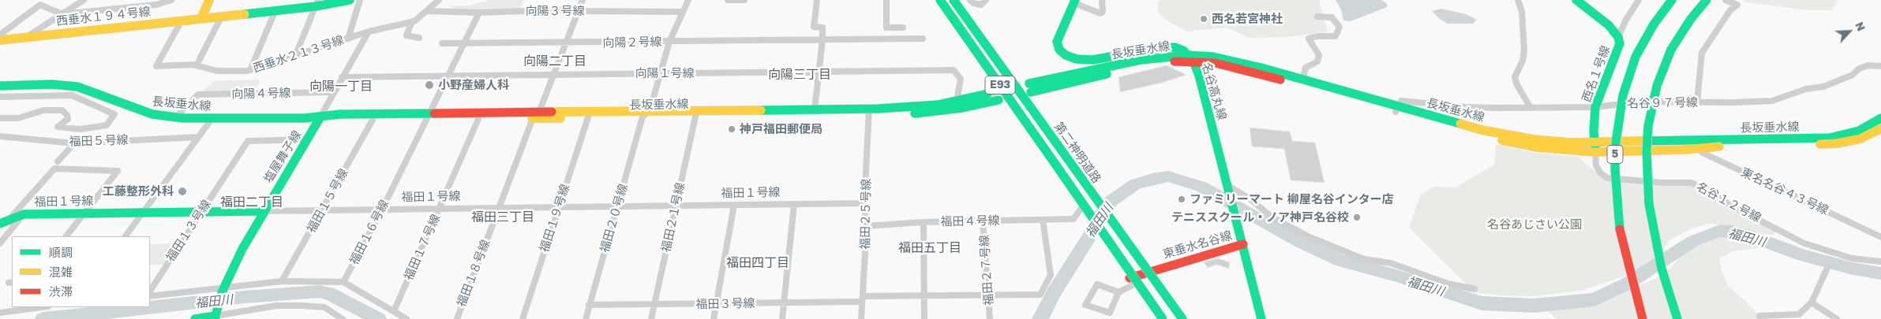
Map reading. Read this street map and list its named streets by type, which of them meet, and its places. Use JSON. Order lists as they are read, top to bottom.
{
  "streets": {
    "main road": [
      "西垂水１９４号線",
      "長坂垂水線",
      "西名１号線",
      "E93",
      "名谷高丸線",
      "第二神明道路",
      "5",
      "塩屋舞子線",
      "福田１号線",
      "東垂水名谷線"
    ],
    "street": [
      "向陽３号線",
      "向陽２号線",
      "西垂水２１３号線",
      "向陽１号線",
      "向陽４号線",
      "名谷９７号線",
      "福田５号線",
      "東名名谷４３号線",
      "福田１５号線",
      "名谷１２号線",
      "福田２５号線",
      "福田２１号線",
      "福田１９号線",
      "福田２０号線",
      "福田４号線",
      "福田１３号線",
      "福田１６号線",
      "福田１７号線",
      "福田２７号線",
      "福田１８号線",
      "福田３号線"
    ]
  },
  "crossings": [
    ["向陽３号線", "福田２０号線"],
    ["向陽３号線", "福田１６号線"],
    ["向陽３号線", "福田１８号線"],
    ["西垂水１９４号線", "西垂水２１３号線"],
    ["向陽２号線", "福田２０号線"],
    ["向陽２号線", "福田１６号線"],
    ["向陽２号線", "福田１８号線"],
    ["長坂垂水線", "向陽１号線"],
    ["長坂垂水線", "西名１号線"],
    ["長坂垂水線", "名谷高丸線"],
    ["長坂垂水線", "向陽４号線"],
    ["長坂垂水線", "名谷９７号線"],
    ["長坂垂水線", "塩屋舞子線"],
    ["長坂垂水線", "東名名谷４３号線"],
    ["長坂垂水線", "福田１５号線"],
    ["長坂垂水線", "名谷１２号線"],
    ["長坂垂水線", "福田２５号線"],
    ["長坂垂水線", "福田２１号線"],
    ["長坂垂水線", "福田１９号線"],
    ["長坂垂水線", "福田２０号線"],
    ["長坂垂水線", "福田１６号線"],
    ["長坂垂水線", "福田１７号線"],
    ["長坂垂水線", "福田１８号線"],
    ["向陽１号線", "福田２０号線"],
    ["向陽１号線", "福田１６号線"],
    ["向陽１号線", "福田１８号線"],
    ["西名１号線", "名谷９７号線"],
    ["西名１号線", "名谷１２号線"],
    ["名谷高丸線", "東垂水名谷線"],
    ["第二神明道路", "東垂水名谷線"],
    ["塩屋舞子線", "福田１号線"],
    ["塩屋舞子線", "福田１３号線"],
    ["福田１号線", "福田１５号線"],
    ["福田１号線", "福田２５号線"],
    ["福田１号線", "福田２１号線"],
    ["福田１号線", "福田１９号線"],
    ["福田１号線", "福田２０号線"],
    ["福田１号線", "福田１３号線"],
    ["福田１号線", "福田１６号線"],
    ["福田１号線", "福田１７号線"],
    ["福田１号線", "福田１８号線"],
    ["福田２５号線", "福田４号線"],
    ["福田２５号線", "福田３号線"],
    ["福田２１号線", "福田３号線"],
    ["福田２０号線", "福田３号線"],
    ["福田４号線", "福田２７号線"],
    ["福田４号線", "福田３号線"],
    ["福田２７号線", "福田３号線"]
  ],
  "districts": [
    "向陽二丁目",
    "向陽三丁目",
    "向陽一丁目",
    "福田二丁目",
    "福田三丁目",
    "福田五丁目",
    "福田四丁目"
  ],
  "water": ["福田川"],
  "parks": ["名谷あじさい公園"],
  "places": [
    "西名若宮神社",
    "小野産婦人科",
    "神戸福田郵便局",
    "工藤整形外科",
    "ファミリーマート 柳屋名谷インター店",
    "テニススクール・ノア神戸名谷校"
  ],
  "legend": ["順調", "混雑", "渋滞"],
  "north": "top right"
}
